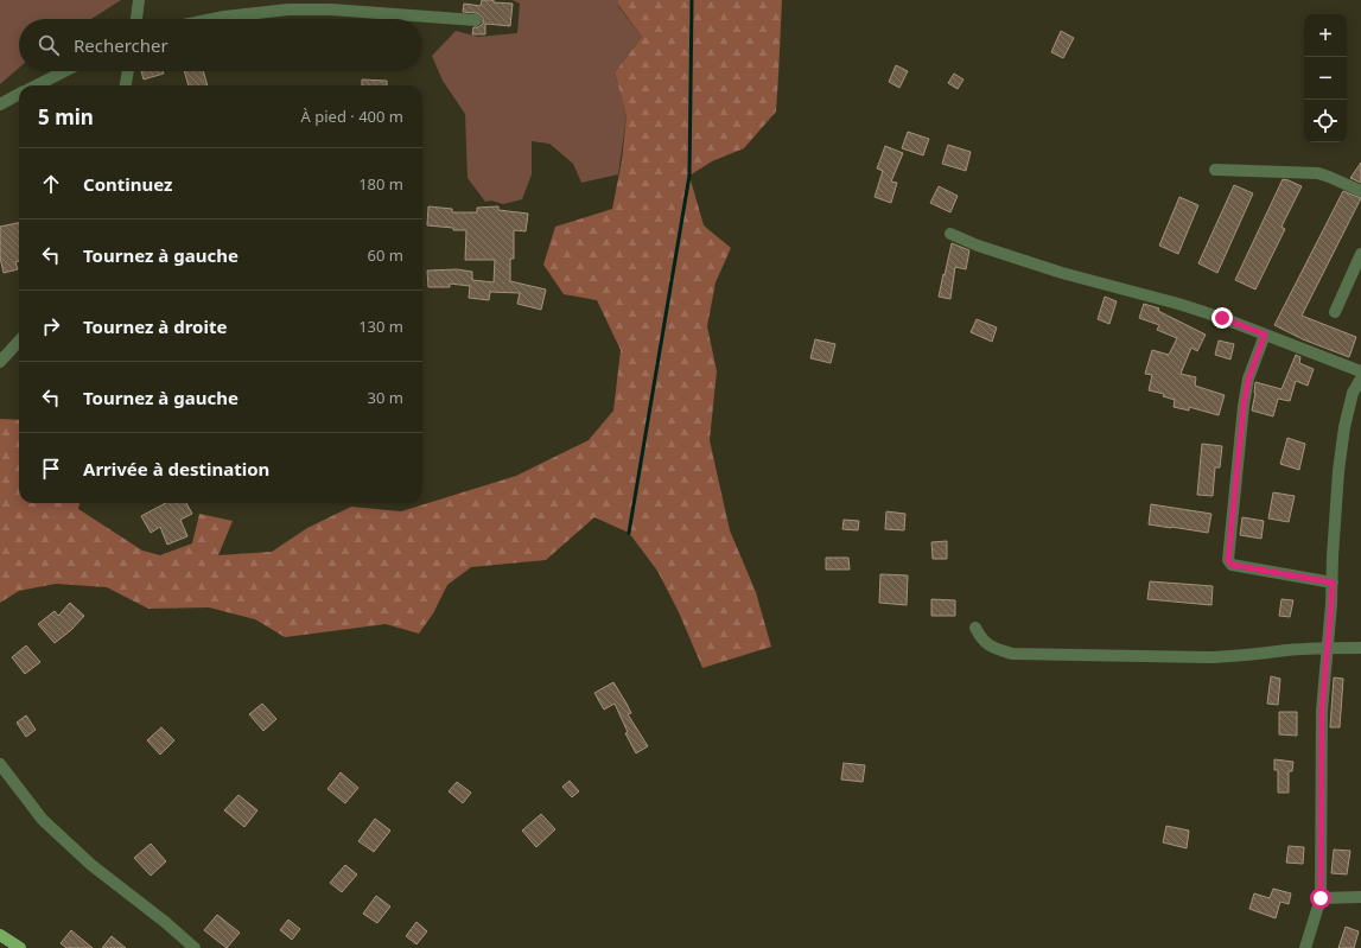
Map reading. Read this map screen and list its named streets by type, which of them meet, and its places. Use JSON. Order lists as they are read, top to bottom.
{
  "page": {
    "map_buttons": ["+", "−"],
    "search": "Rechercher",
    "heading": ["5 min", "À pied · 400 m"],
    "list": [
      ["Continuez", "180 m"],
      ["Tournez à gauche", "60 m"],
      ["Tournez à droite", "130 m"],
      ["Tournez à gauche", "30 m"],
      "Arrivée à destination"
    ]
  }
}
